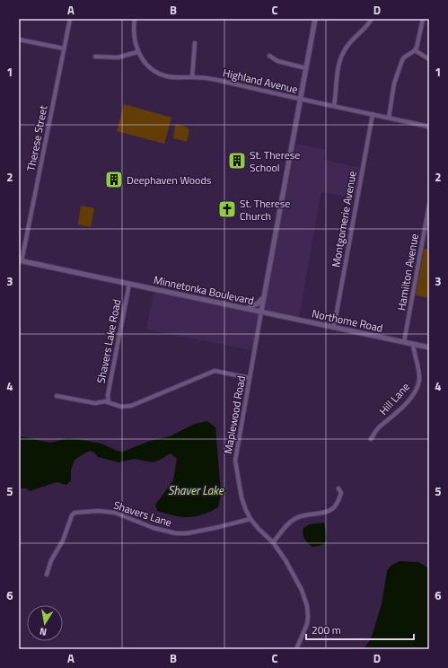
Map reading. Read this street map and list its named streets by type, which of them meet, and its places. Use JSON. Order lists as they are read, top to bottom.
{
  "streets": {
    "street": [
      "Highland Avenue",
      "Therese Street",
      "Montgomerie Avenue",
      "Hamilton Avenue",
      "Minnetonka Boulevard",
      "Northome Road",
      "Shavers Lake Road",
      "Hill Lane",
      "Maplewood Road",
      "Shavers Lane"
    ]
  },
  "crossings": [
    ["Highland Avenue", "Montgomerie Avenue"],
    ["Highland Avenue", "Minnetonka Boulevard"],
    ["Therese Street", "Minnetonka Boulevard"],
    ["Montgomerie Avenue", "Northome Road"],
    ["Hamilton Avenue", "Northome Road"],
    ["Minnetonka Boulevard", "Northome Road"],
    ["Minnetonka Boulevard", "Shavers Lake Road"],
    ["Minnetonka Boulevard", "Maplewood Road"],
    ["Northome Road", "Hill Lane"],
    ["Northome Road", "Maplewood Road"],
    ["Maplewood Road", "Shavers Lane"]
  ],
  "water": ["Shaver Lake"],
  "places": {
    "building": ["St. Therese School", "Deephaven Woods"],
    "church": ["St. Therese Church"]
  },
  "scale_bar": "200 m",
  "north": "bottom",
  "grid": {
    "columns": [
      "A",
      "B",
      "C",
      "D"
    ],
    "rows": [
      "1",
      "2",
      "3",
      "4",
      "5",
      "6"
    ]
  }
}
